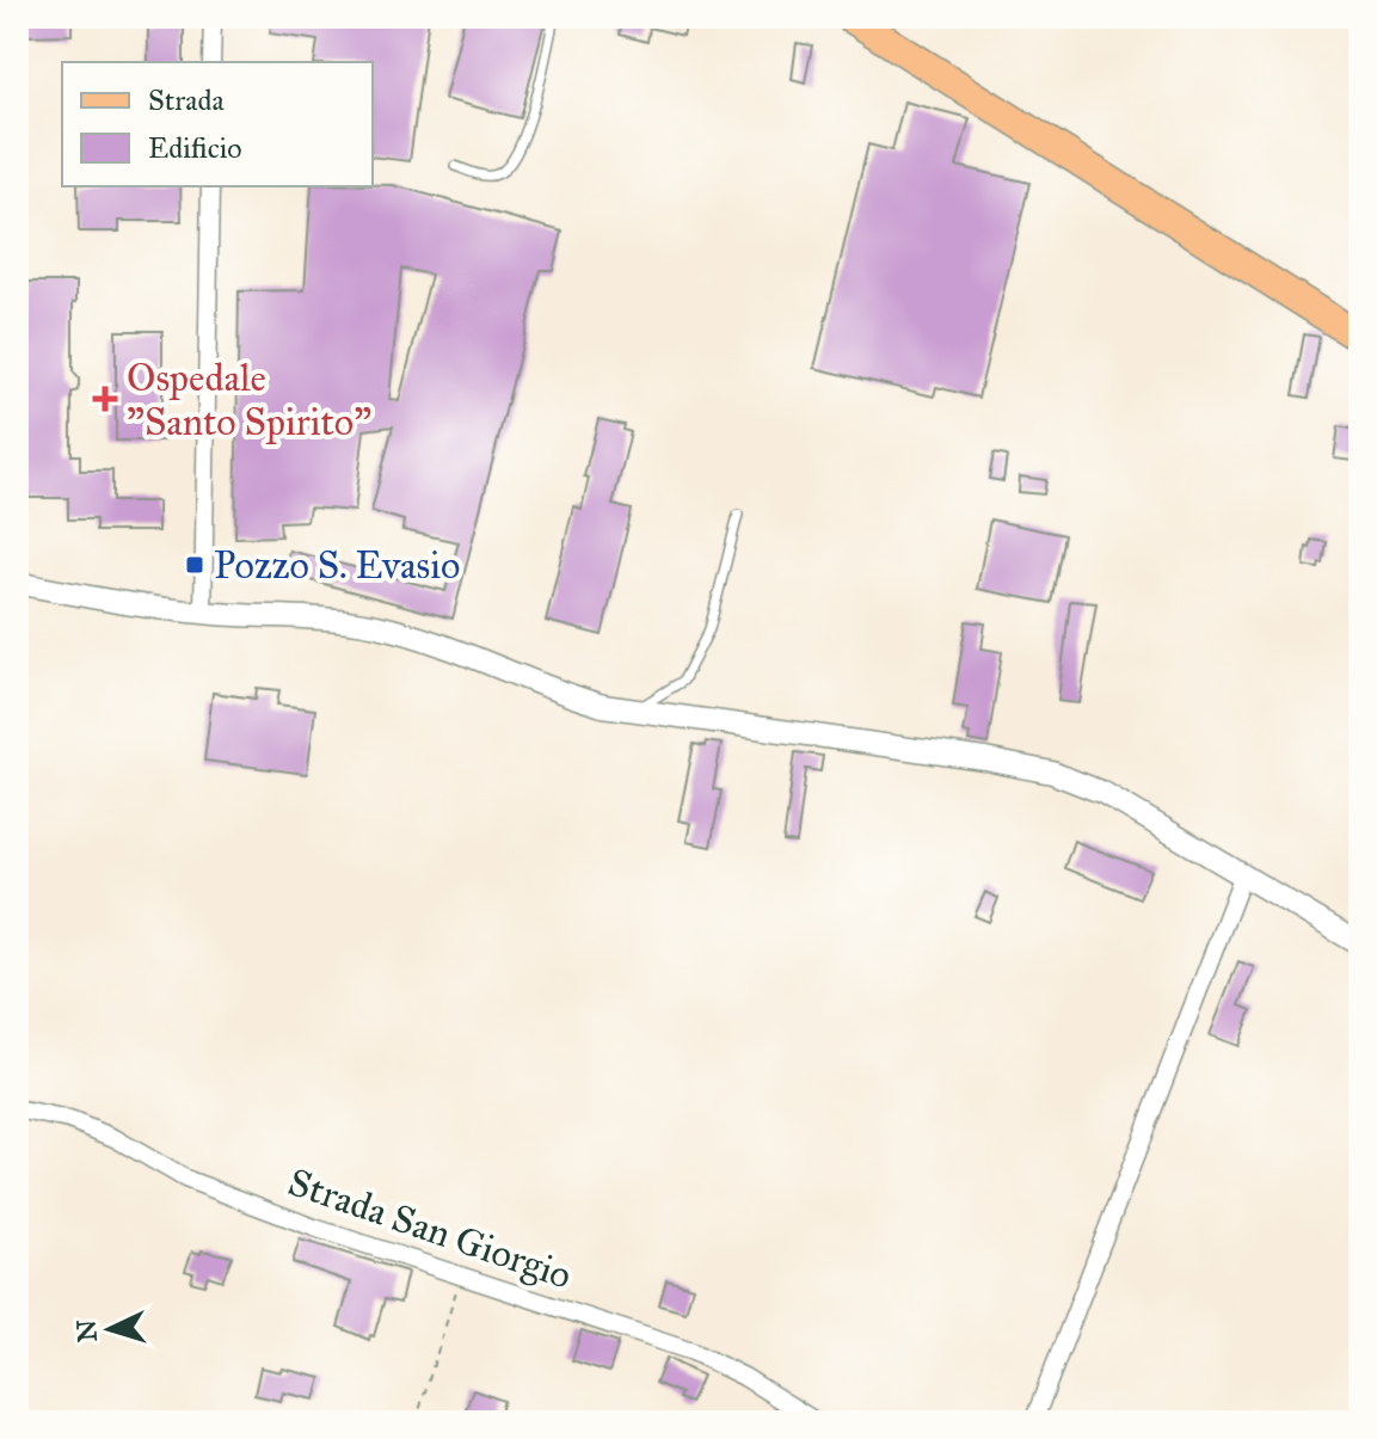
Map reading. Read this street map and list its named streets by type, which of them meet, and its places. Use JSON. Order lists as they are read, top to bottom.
{
  "streets": {
    "street": ["Strada San Giorgio"]
  },
  "places": {
    "health": ["Ospedale \"Santo Spirito\""],
    "transit": ["Pozzo S. Evasio"]
  },
  "legend": ["Strada", "Edificio"],
  "north": "left"
}
